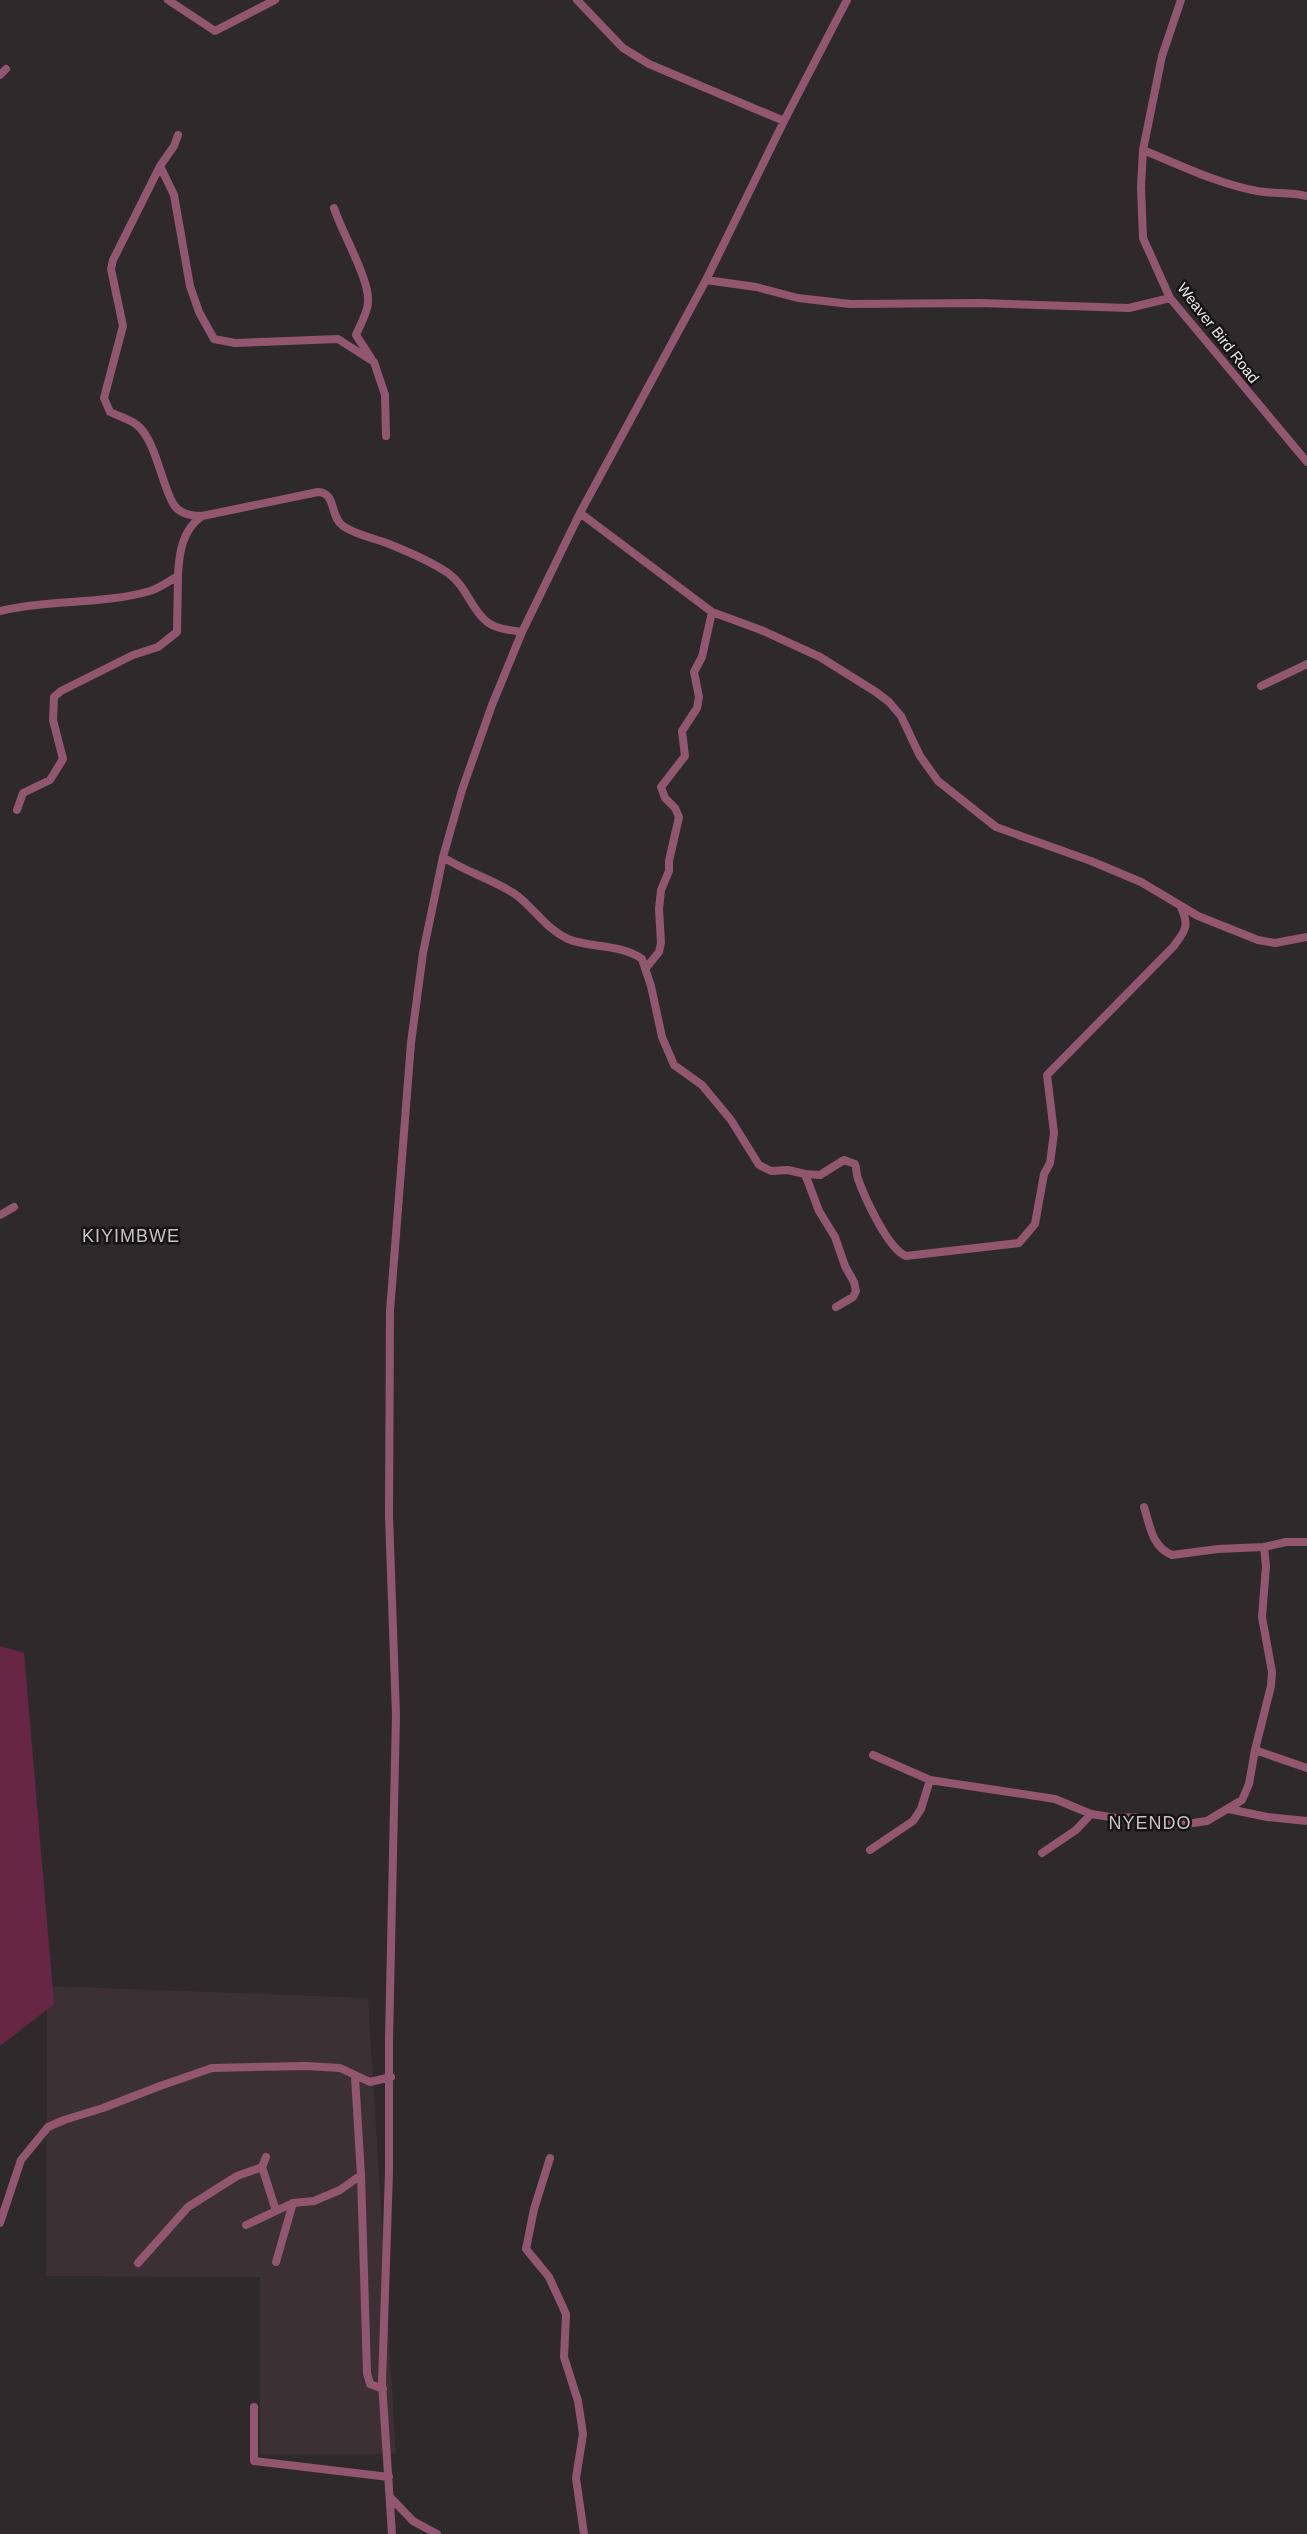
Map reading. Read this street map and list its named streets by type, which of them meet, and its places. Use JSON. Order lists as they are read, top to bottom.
{
  "streets": {
    "street": ["Weaver Bird Road"]
  },
  "districts": ["KIYIMBWE", "NYENDO"]
}
